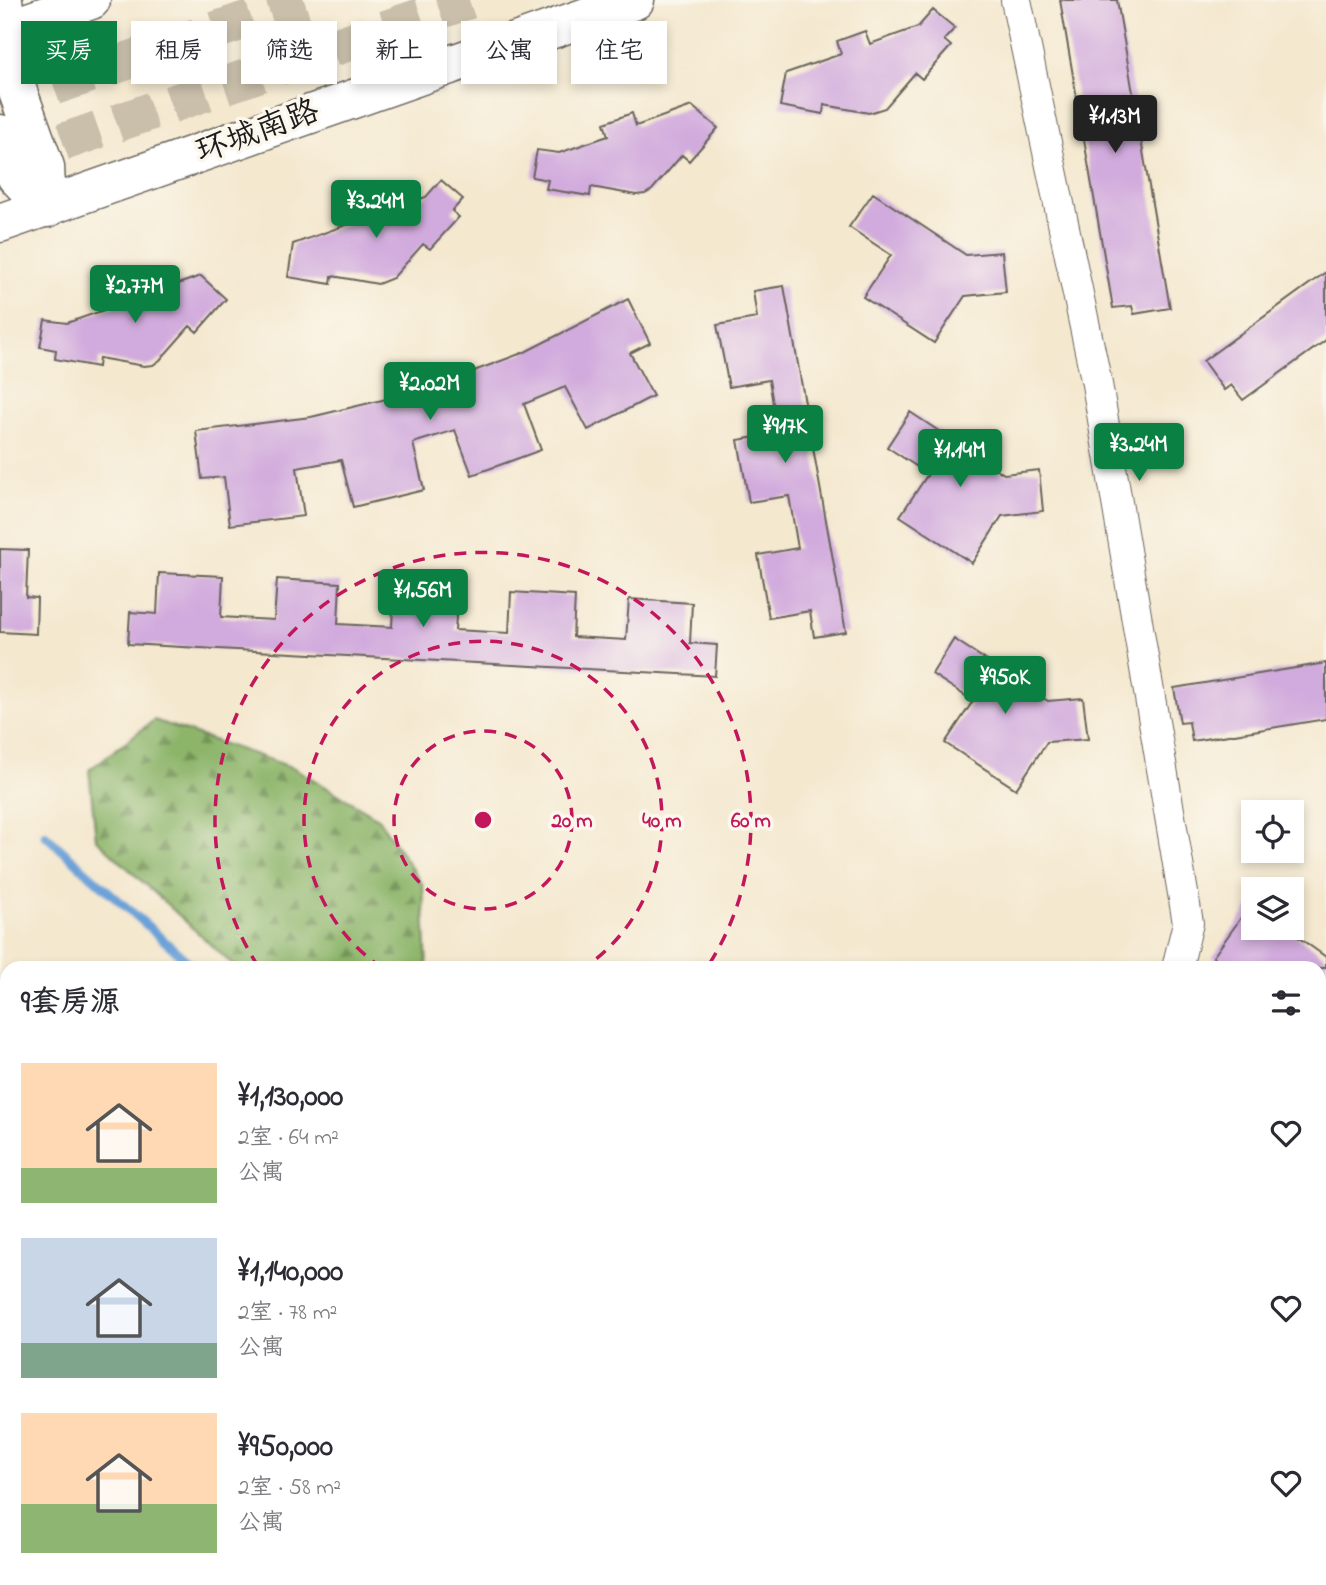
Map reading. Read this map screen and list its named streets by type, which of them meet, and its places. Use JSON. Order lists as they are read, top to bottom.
{
  "streets": {
    "main road": ["环城南路"]
  },
  "page": {
    "chip": [
      "买房",
      "租房",
      "筛选",
      "新上",
      "公寓",
      "住宅"
    ],
    "price": [
      "¥1.13M",
      "¥3.24M",
      "¥2.77M",
      "¥2.02M",
      "¥917K",
      "¥3.24M",
      "¥1.14M",
      "¥1.56M",
      "¥950K"
    ],
    "heading": "9套房源",
    "list": [
      {
        "name": "¥1,130,000",
        "note": "2室 · 64 m² · 公寓"
      },
      {
        "name": "¥1,140,000",
        "note": "2室 · 78 m² · 公寓"
      },
      {
        "name": "¥950,000",
        "note": "2室 · 58 m² · 公寓"
      }
    ]
  },
  "rings": ["20 m", "40 m", "60 m"]
}
